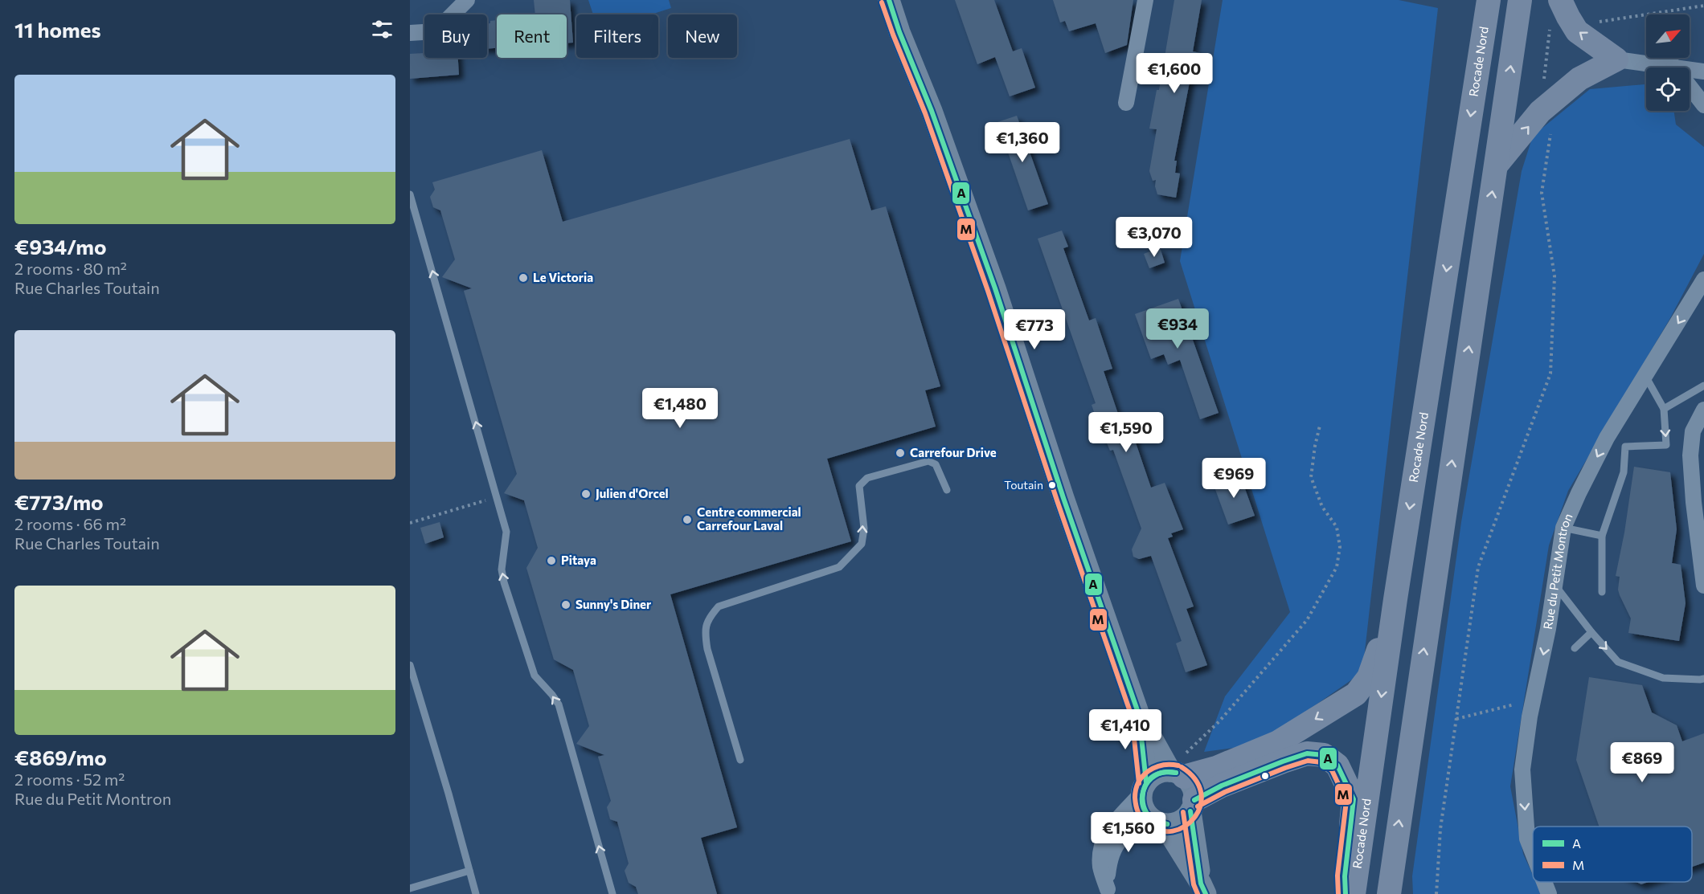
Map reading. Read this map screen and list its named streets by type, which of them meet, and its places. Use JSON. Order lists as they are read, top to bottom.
{
  "streets": {
    "main road": ["Rocade Nord"],
    "street": ["Rue du Petit Montron"]
  },
  "one_way": ["Rue du Petit Montron"],
  "places": [
    "Le Victoria",
    "Carrefour Drive",
    "Toutain",
    "Julien d'Orcel",
    "Centre commercial Carrefour Laval",
    "Pitaya",
    "Sunny's Diner"
  ],
  "lines": ["transit line A", "transit line M"],
  "legend": ["A", "M"],
  "north": "top right",
  "page": {
    "heading": "11 homes",
    "chip": [
      "Buy",
      "Rent",
      "Filters",
      "New"
    ],
    "price": [
      "€1,600",
      "€1,360",
      "€3,070",
      "€934",
      "€773",
      "€1,480",
      "€1,590",
      "€969",
      "€1,410",
      "€869",
      "€1,560"
    ],
    "list": [
      {
        "name": "€934/mo",
        "note": "2 rooms · 80 m² · Rue Charles Toutain"
      },
      {
        "name": "€773/mo",
        "note": "2 rooms · 66 m² · Rue Charles Toutain"
      },
      {
        "name": "€869/mo",
        "note": "2 rooms · 52 m² · Rue du Petit Montron"
      }
    ]
  }
}
